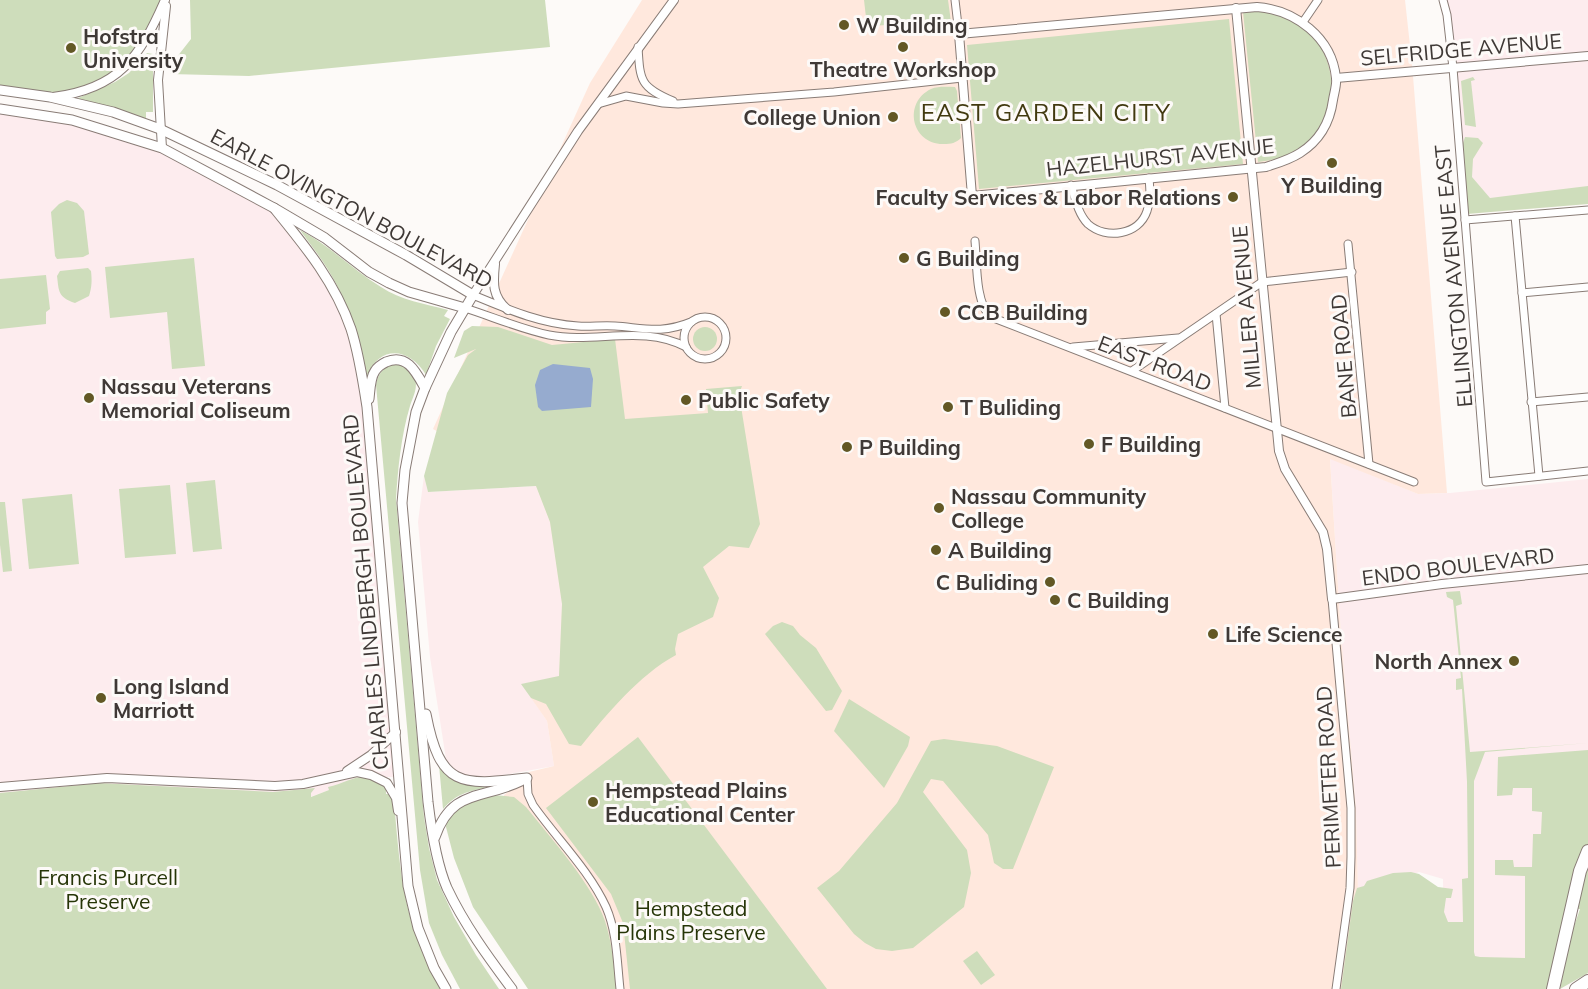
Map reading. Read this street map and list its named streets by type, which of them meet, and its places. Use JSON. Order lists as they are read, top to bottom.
{
  "streets": {
    "main road": ["EARLE OVINGTON BOULEVARD", "CHARLES LINDBERGH BOULEVARD"],
    "street": [
      "SELFRIDGE AVENUE",
      "HAZELHURST AVENUE",
      "ELLINGTON AVENUE EAST",
      "MILLER AVENUE",
      "BANE ROAD",
      "EAST ROAD",
      "ENDO BOULEVARD",
      "PERIMETER ROAD"
    ]
  },
  "crossings": [
    ["SELFRIDGE AVENUE", "HAZELHURST AVENUE"],
    ["SELFRIDGE AVENUE", "ELLINGTON AVENUE EAST"],
    ["HAZELHURST AVENUE", "MILLER AVENUE"],
    ["EARLE OVINGTON BOULEVARD", "CHARLES LINDBERGH BOULEVARD"],
    ["MILLER AVENUE", "EAST ROAD"],
    ["MILLER AVENUE", "ENDO BOULEVARD"],
    ["MILLER AVENUE", "PERIMETER ROAD"],
    ["BANE ROAD", "EAST ROAD"],
    ["ENDO BOULEVARD", "PERIMETER ROAD"]
  ],
  "districts": ["EAST GARDEN CITY"],
  "parks": ["Francis Purcell Preserve", "Hempstead Plains Preserve"],
  "places": [
    "W Building",
    "Theatre Workshop",
    "Hofstra University",
    "College Union",
    "Y Building",
    "Faculty Services & Labor Relations",
    "G Building",
    "CCB Building",
    "Nassau Veterans Memorial Coliseum",
    "Public Safety",
    "T Buliding",
    "F Building",
    "P Building",
    "Nassau Community College",
    "A Building",
    "C Buliding",
    "C Building",
    "Life Science",
    "North Annex",
    "Long Island Marriott",
    "Hempstead Plains Educational Center"
  ]
}
